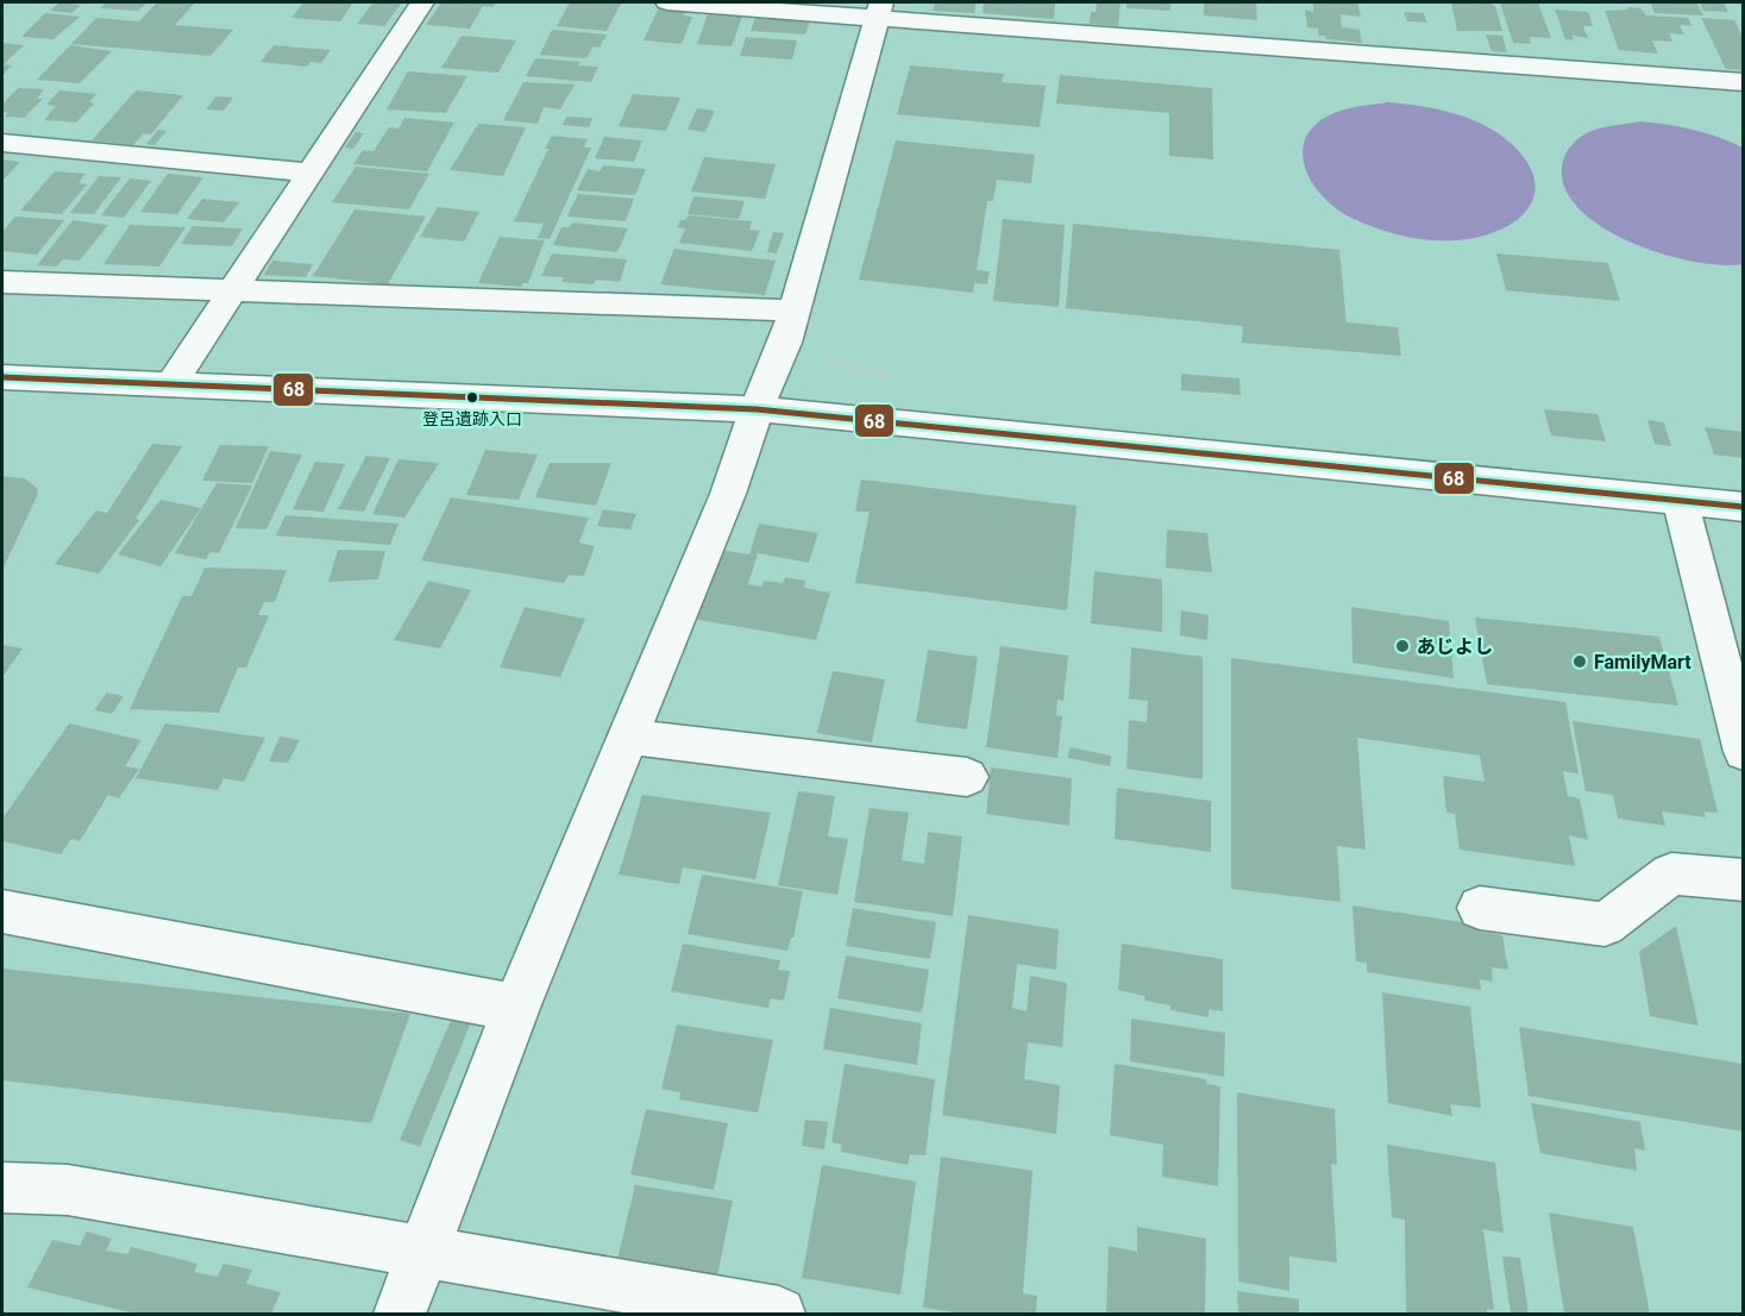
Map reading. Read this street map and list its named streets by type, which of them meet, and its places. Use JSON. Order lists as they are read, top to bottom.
{
  "places": ["登呂遺跡入口", "あじよし", "FamilyMart"],
  "lines": ["transit line 68"]
}
